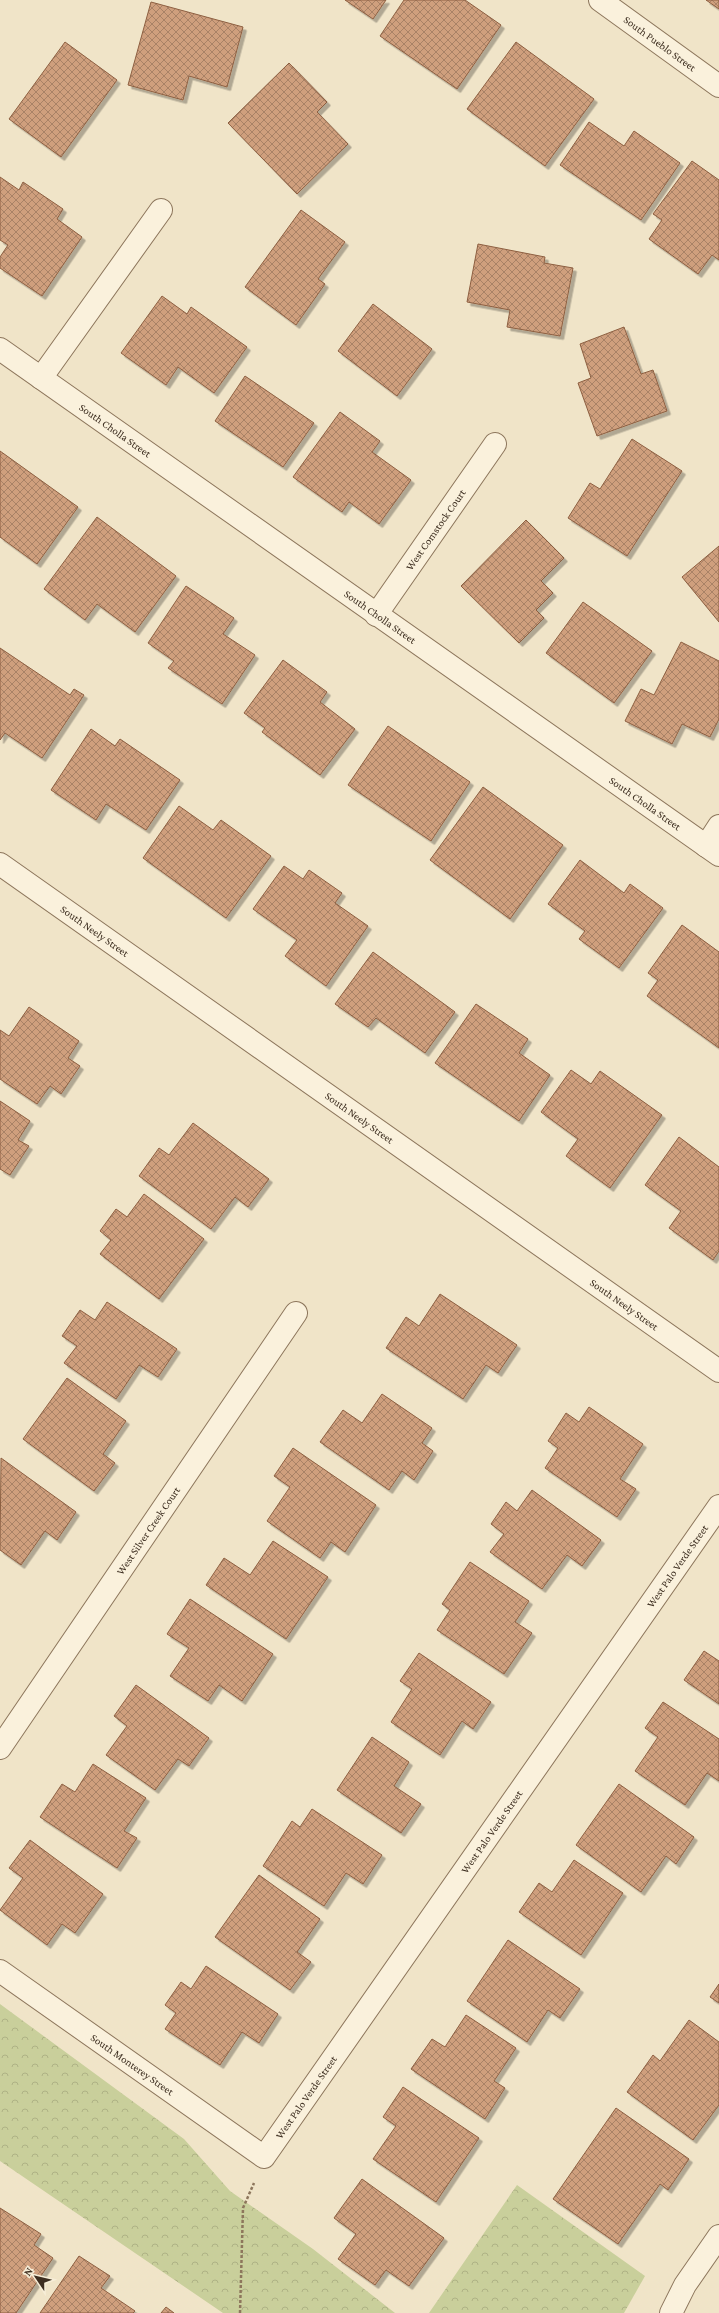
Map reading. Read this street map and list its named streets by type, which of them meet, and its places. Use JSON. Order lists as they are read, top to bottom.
{
  "streets": {
    "street": [
      "South Pueblo Street",
      "South Cholla Street",
      "West Comstock Court",
      "South Neely Street",
      "West Silver Creek Court",
      "West Palo Verde Street",
      "South Monterey Street"
    ]
  },
  "crossings": [
    ["South Cholla Street", "West Comstock Court"],
    ["West Palo Verde Street", "South Monterey Street"]
  ],
  "north": "top left"
}
